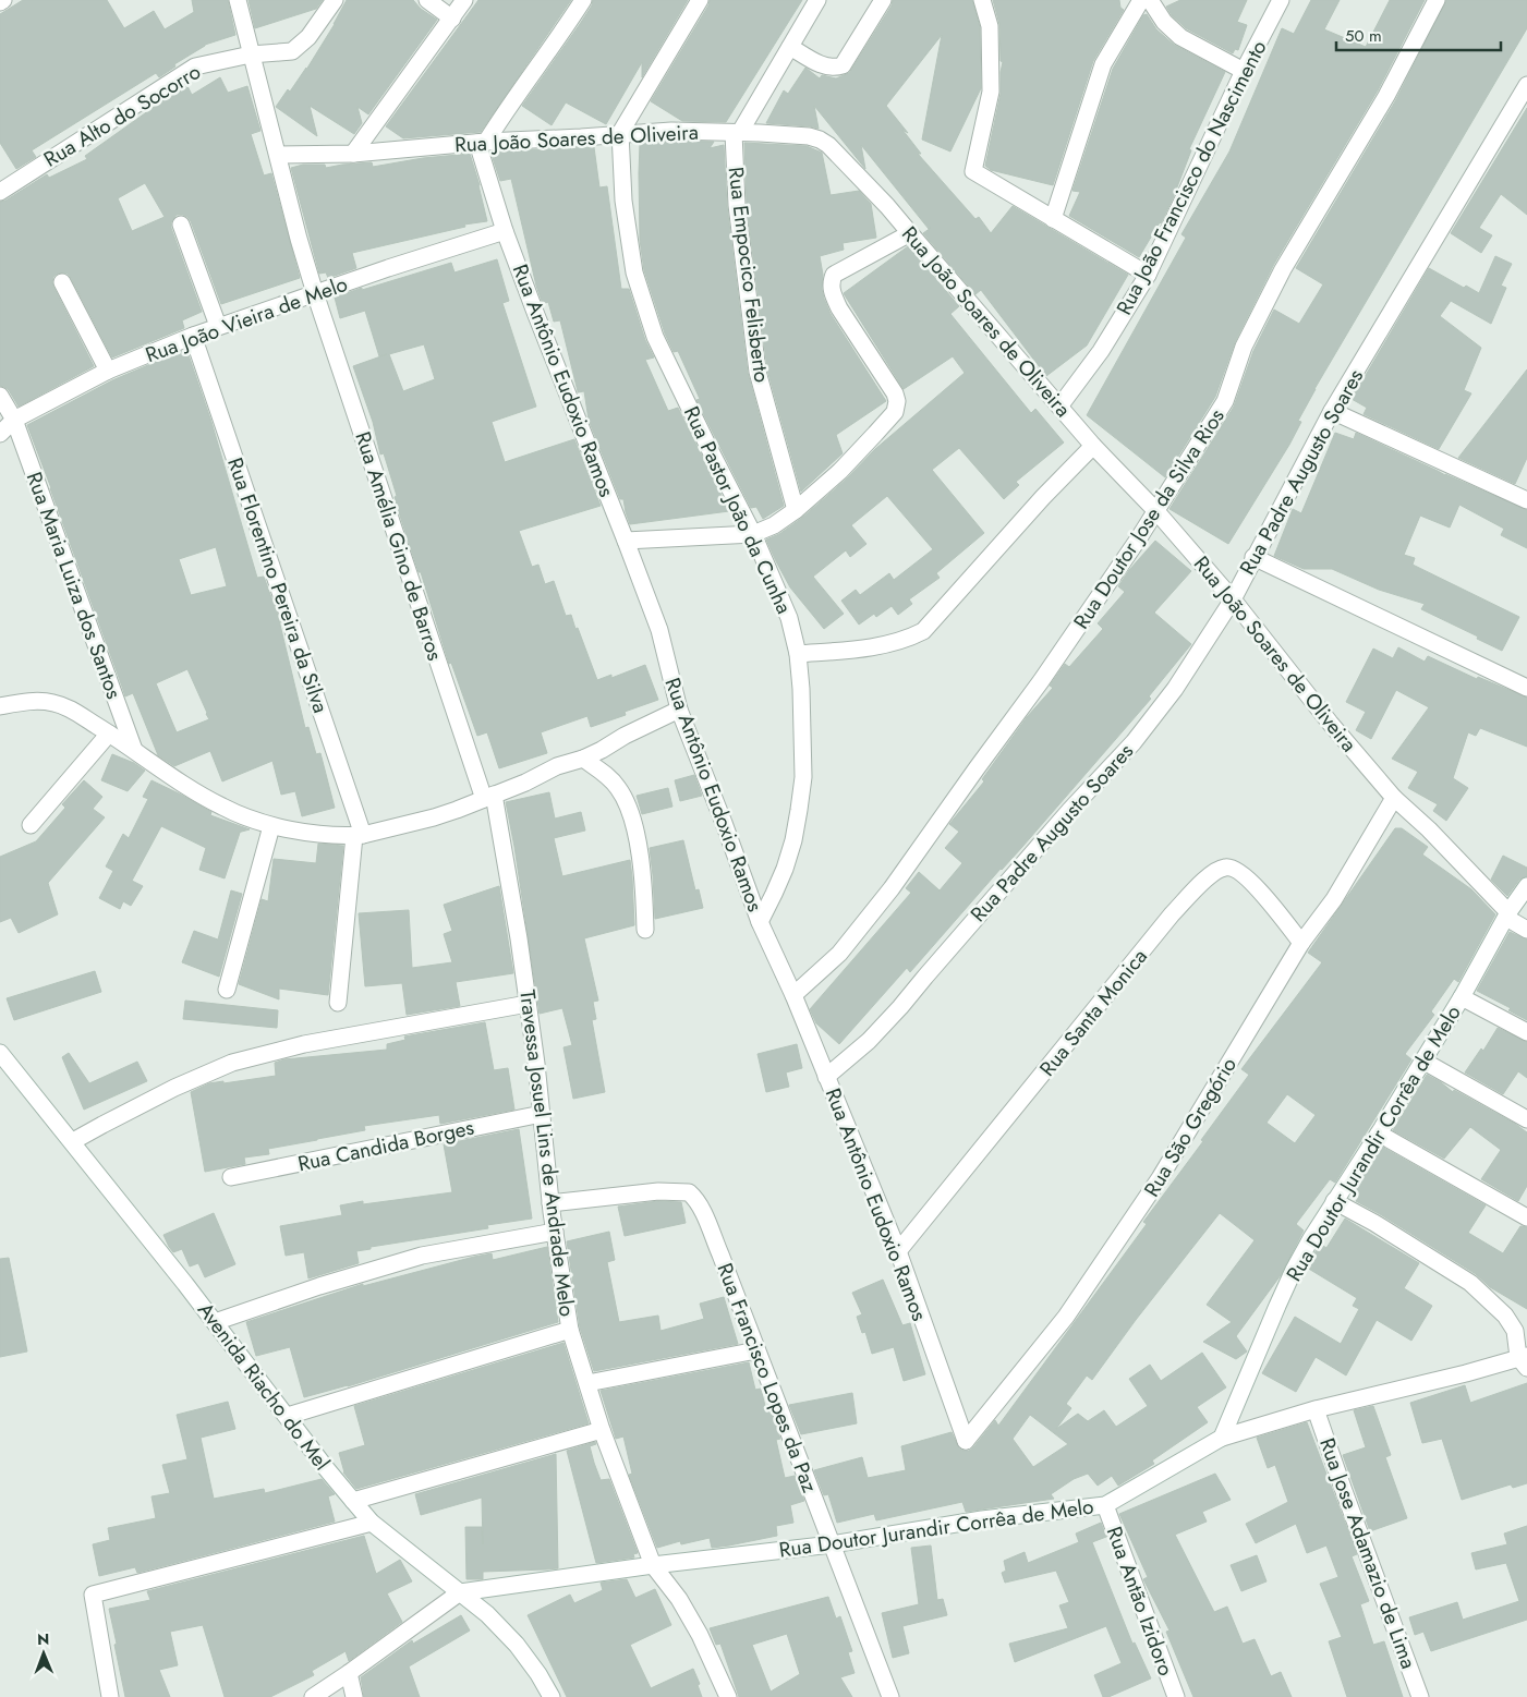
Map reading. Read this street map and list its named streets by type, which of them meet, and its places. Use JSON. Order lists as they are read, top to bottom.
{
  "streets": {
    "street": [
      "Rua Alto do Socorro",
      "Rua João Soares de Oliveira",
      "Rua João Francisco do Nascimento",
      "Rua Empocico Felisberto",
      "Rua João Vieira de Melo",
      "Rua Antônio Eudoxio Ramos",
      "Rua Padre Augusto Soares",
      "Rua Pastor João da Cunha",
      "Rua Doutor Jose da Silva Rios",
      "Rua Amélia Gino de Barros",
      "Rua Maria Luiza dos Santos",
      "Rua Florentino Pereira da Silva",
      "Rua Santa Monica",
      "Rua São Gregório",
      "Rua Doutor Jurandir Corrêa de Melo",
      "Rua Candida Borges",
      "Travessa Josuel Lins de Andrade Melo",
      "Rua Francisco Lopes da Paz",
      "Avenida Riacho do Mel",
      "Rua Jose Adamazio de Lima",
      "Rua Antão Izidoro"
    ]
  },
  "crossings": [
    ["Rua Alto do Socorro", "Rua Amélia Gino de Barros"],
    ["Rua João Soares de Oliveira", "Rua João Francisco do Nascimento"],
    ["Rua João Soares de Oliveira", "Rua Empocico Felisberto"],
    ["Rua João Soares de Oliveira", "Rua Antônio Eudoxio Ramos"],
    ["Rua João Soares de Oliveira", "Rua Padre Augusto Soares"],
    ["Rua João Soares de Oliveira", "Rua Pastor João da Cunha"],
    ["Rua João Soares de Oliveira", "Rua Doutor Jose da Silva Rios"],
    ["Rua João Soares de Oliveira", "Rua Amélia Gino de Barros"],
    ["Rua João Soares de Oliveira", "Rua São Gregório"],
    ["Rua João Soares de Oliveira", "Rua Doutor Jurandir Corrêa de Melo"],
    ["Rua João Vieira de Melo", "Rua Antônio Eudoxio Ramos"],
    ["Rua João Vieira de Melo", "Rua Amélia Gino de Barros"],
    ["Rua João Vieira de Melo", "Rua Maria Luiza dos Santos"],
    ["Rua João Vieira de Melo", "Rua Florentino Pereira da Silva"],
    ["Rua Antônio Eudoxio Ramos", "Rua Padre Augusto Soares"],
    ["Rua Antônio Eudoxio Ramos", "Rua Pastor João da Cunha"],
    ["Rua Antônio Eudoxio Ramos", "Rua Doutor Jose da Silva Rios"],
    ["Rua Antônio Eudoxio Ramos", "Rua Santa Monica"],
    ["Rua Antônio Eudoxio Ramos", "Rua São Gregório"],
    ["Rua Amélia Gino de Barros", "Travessa Josuel Lins de Andrade Melo"],
    ["Rua Santa Monica", "Rua São Gregório"],
    ["Rua Doutor Jurandir Corrêa de Melo", "Travessa Josuel Lins de Andrade Melo"],
    ["Rua Doutor Jurandir Corrêa de Melo", "Rua Francisco Lopes da Paz"],
    ["Rua Doutor Jurandir Corrêa de Melo", "Avenida Riacho do Mel"],
    ["Rua Doutor Jurandir Corrêa de Melo", "Rua Antão Izidoro"],
    ["Rua Candida Borges", "Travessa Josuel Lins de Andrade Melo"],
    ["Travessa Josuel Lins de Andrade Melo", "Rua Francisco Lopes da Paz"]
  ],
  "scale_bar": "50 m",
  "north": "top"
}
